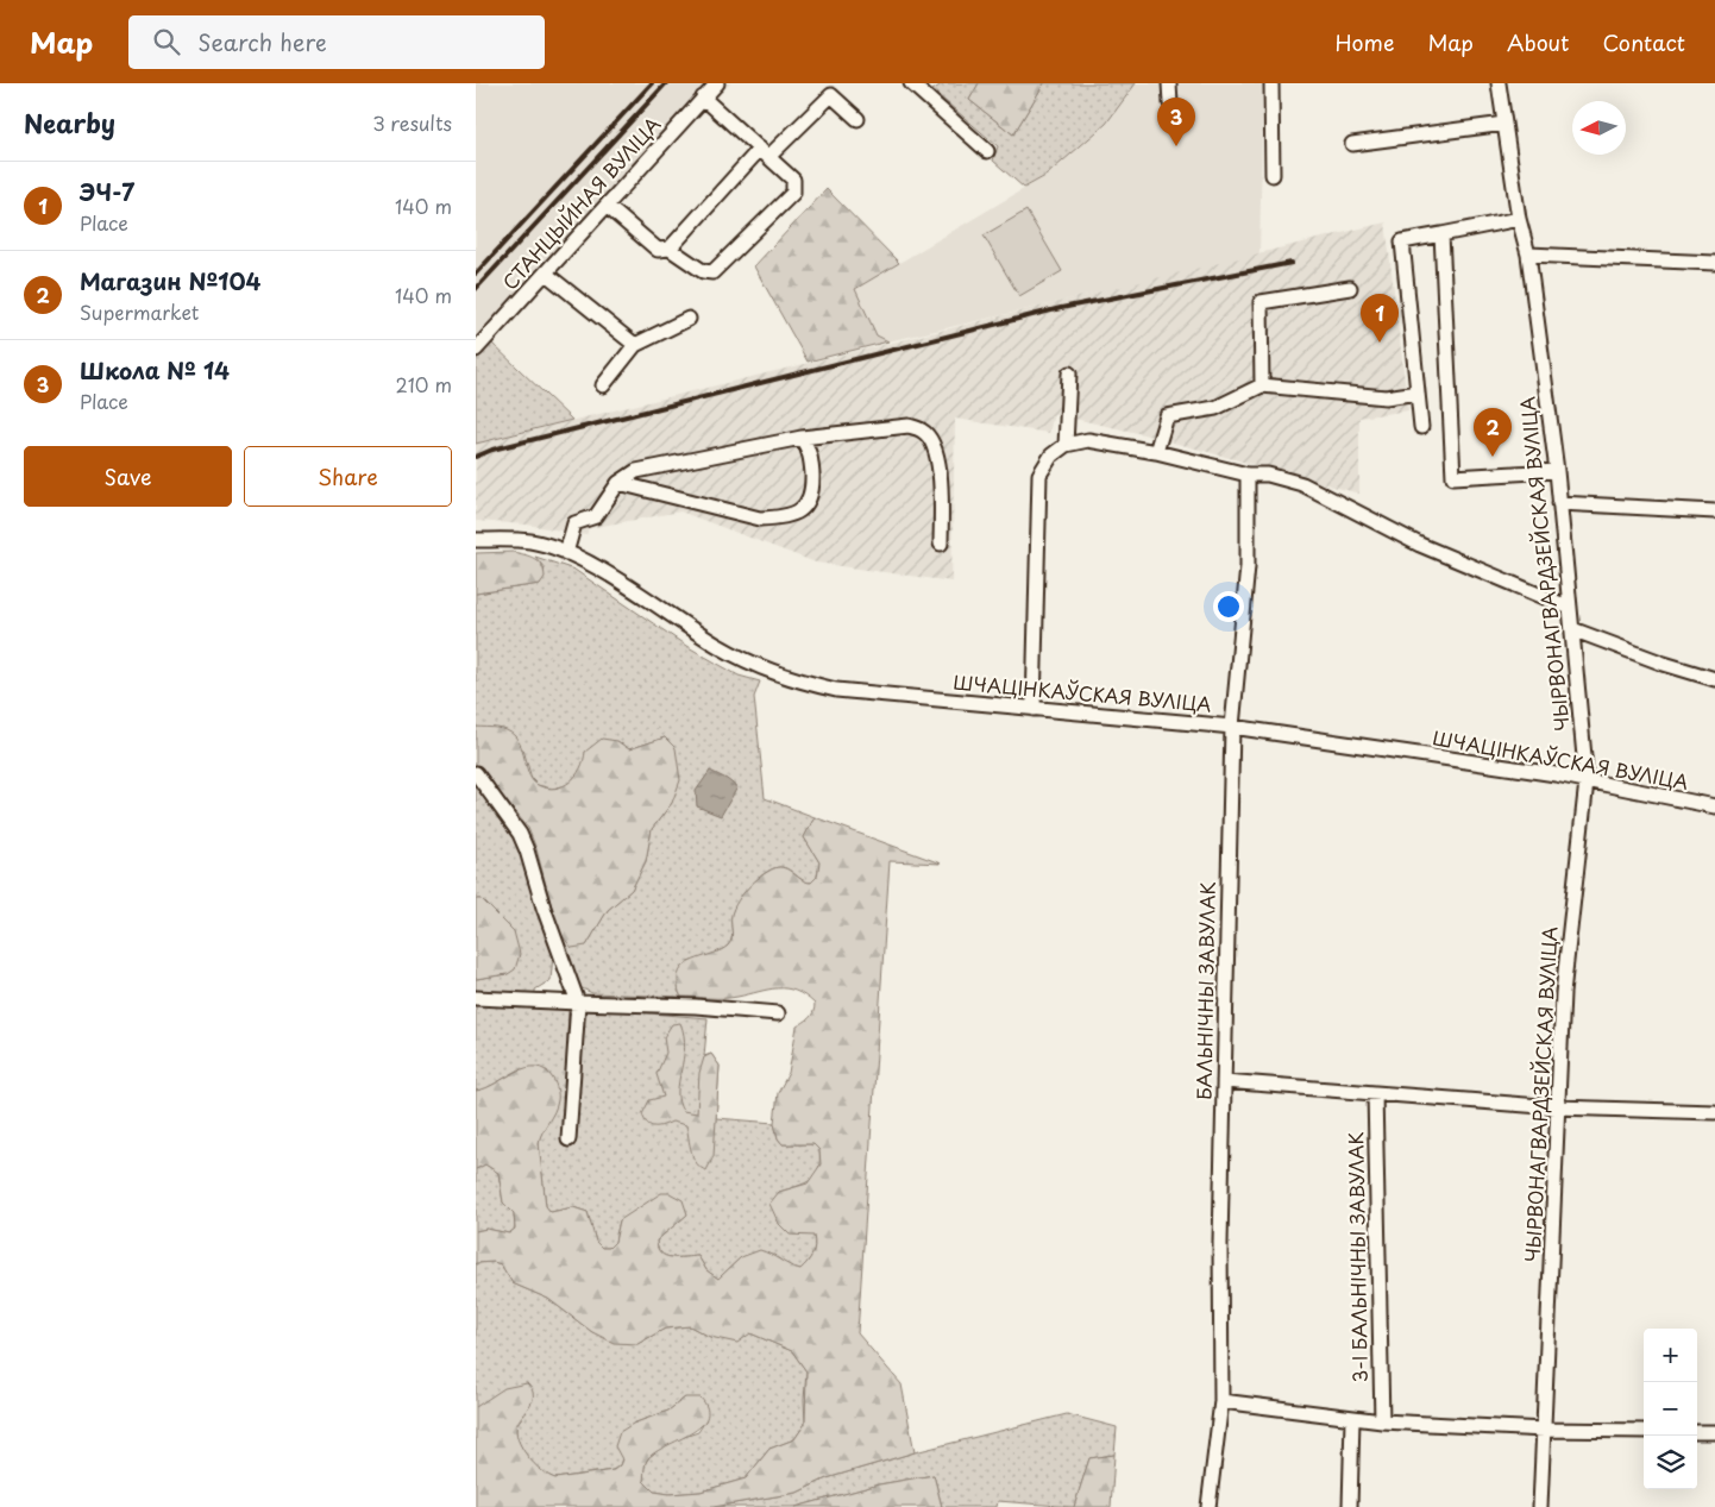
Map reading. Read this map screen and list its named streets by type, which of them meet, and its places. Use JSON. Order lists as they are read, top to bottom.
{
  "streets": {
    "street": [
      "СТАНЦЫЙНАЯ ВУЛІЦА",
      "ЧЫРВОНАГВАРДЗЕЙСКАЯ ВУЛІЦА",
      "ШЧАЦІНКАЎСКАЯ ВУЛІЦА",
      "БАЛЬНІЧНЫ ЗАВУЛАК",
      "3-І БАЛЬНІЧНЫ ЗАВУЛАК"
    ]
  },
  "crossings": [
    ["ЧЫРВОНАГВАРДЗЕЙСКАЯ ВУЛІЦА", "ШЧАЦІНКАЎСКАЯ ВУЛІЦА"],
    ["ШЧАЦІНКАЎСКАЯ ВУЛІЦА", "БАЛЬНІЧНЫ ЗАВУЛАК"]
  ],
  "north": "left",
  "page": {
    "header": "Map",
    "search": "Search here",
    "nav": [
      "Home",
      "Map",
      "About",
      "Contact"
    ],
    "heading": ["Nearby", "3 results"],
    "pins": ["3", "1", "2"],
    "list": [
      {
        "mark": "1",
        "name": "ЭЧ-7",
        "note": "Place",
        "value": "140 m"
      },
      {
        "mark": "2",
        "name": "Магазин №104",
        "note": "Supermarket",
        "value": "140 m"
      },
      {
        "mark": "3",
        "name": "Школа № 14",
        "note": "Place",
        "value": "210 m"
      }
    ],
    "buttons": ["Save", "Share"],
    "map_buttons": ["+", "−"]
  }
}
